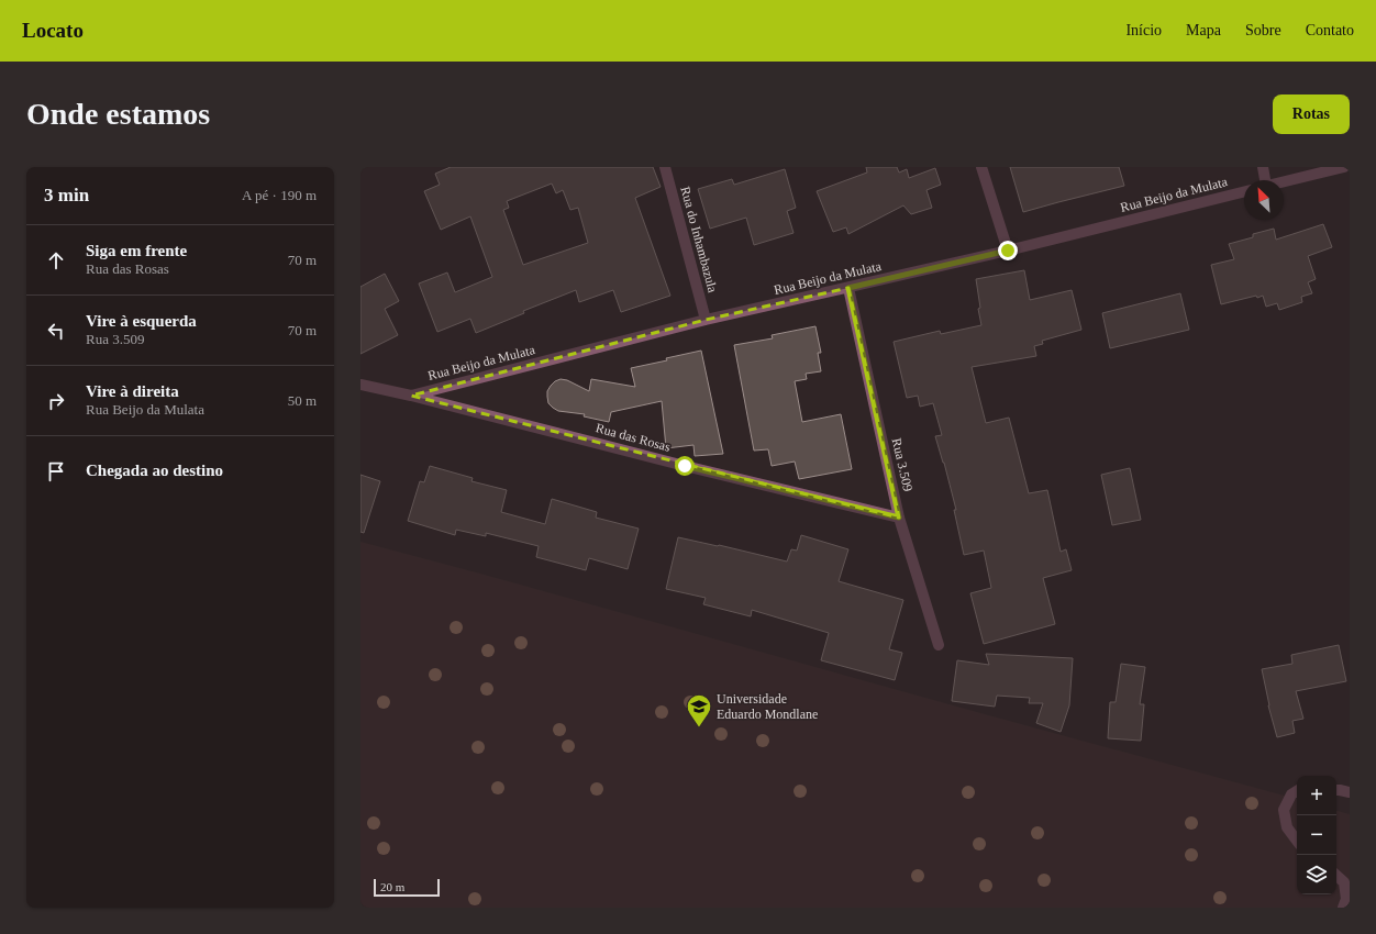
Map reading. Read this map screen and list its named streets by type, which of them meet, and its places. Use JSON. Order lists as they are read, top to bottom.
{
  "streets": {
    "street": [
      "Rua Beijo da Mulata",
      "Rua do Inhambazula",
      "Rua das Rosas",
      "Rua 3.509"
    ]
  },
  "crossings": [
    ["Rua Beijo da Mulata", "Rua do Inhambazula"],
    ["Rua Beijo da Mulata", "Rua das Rosas"],
    ["Rua Beijo da Mulata", "Rua 3.509"],
    ["Rua das Rosas", "Rua 3.509"]
  ],
  "places": {
    "school or university": ["Universidade Eduardo Mondlane"]
  },
  "scale_bar": "20 m",
  "north": "top left",
  "page": {
    "header": "Locato",
    "nav": [
      "Início",
      "Mapa",
      "Sobre",
      "Contato"
    ],
    "buttons": "Rotas",
    "title": "Onde estamos",
    "heading": ["3 min", "A pé · 190 m"],
    "list": [
      ["Siga em frente", "Rua das Rosas", "70 m"],
      ["Vire à esquerda", "Rua 3.509", "70 m"],
      ["Vire à direita", "Rua Beijo da Mulata", "50 m"],
      "Chegada ao destino"
    ],
    "map_buttons": ["+", "−"],
    "scale": "20 m"
  }
}
